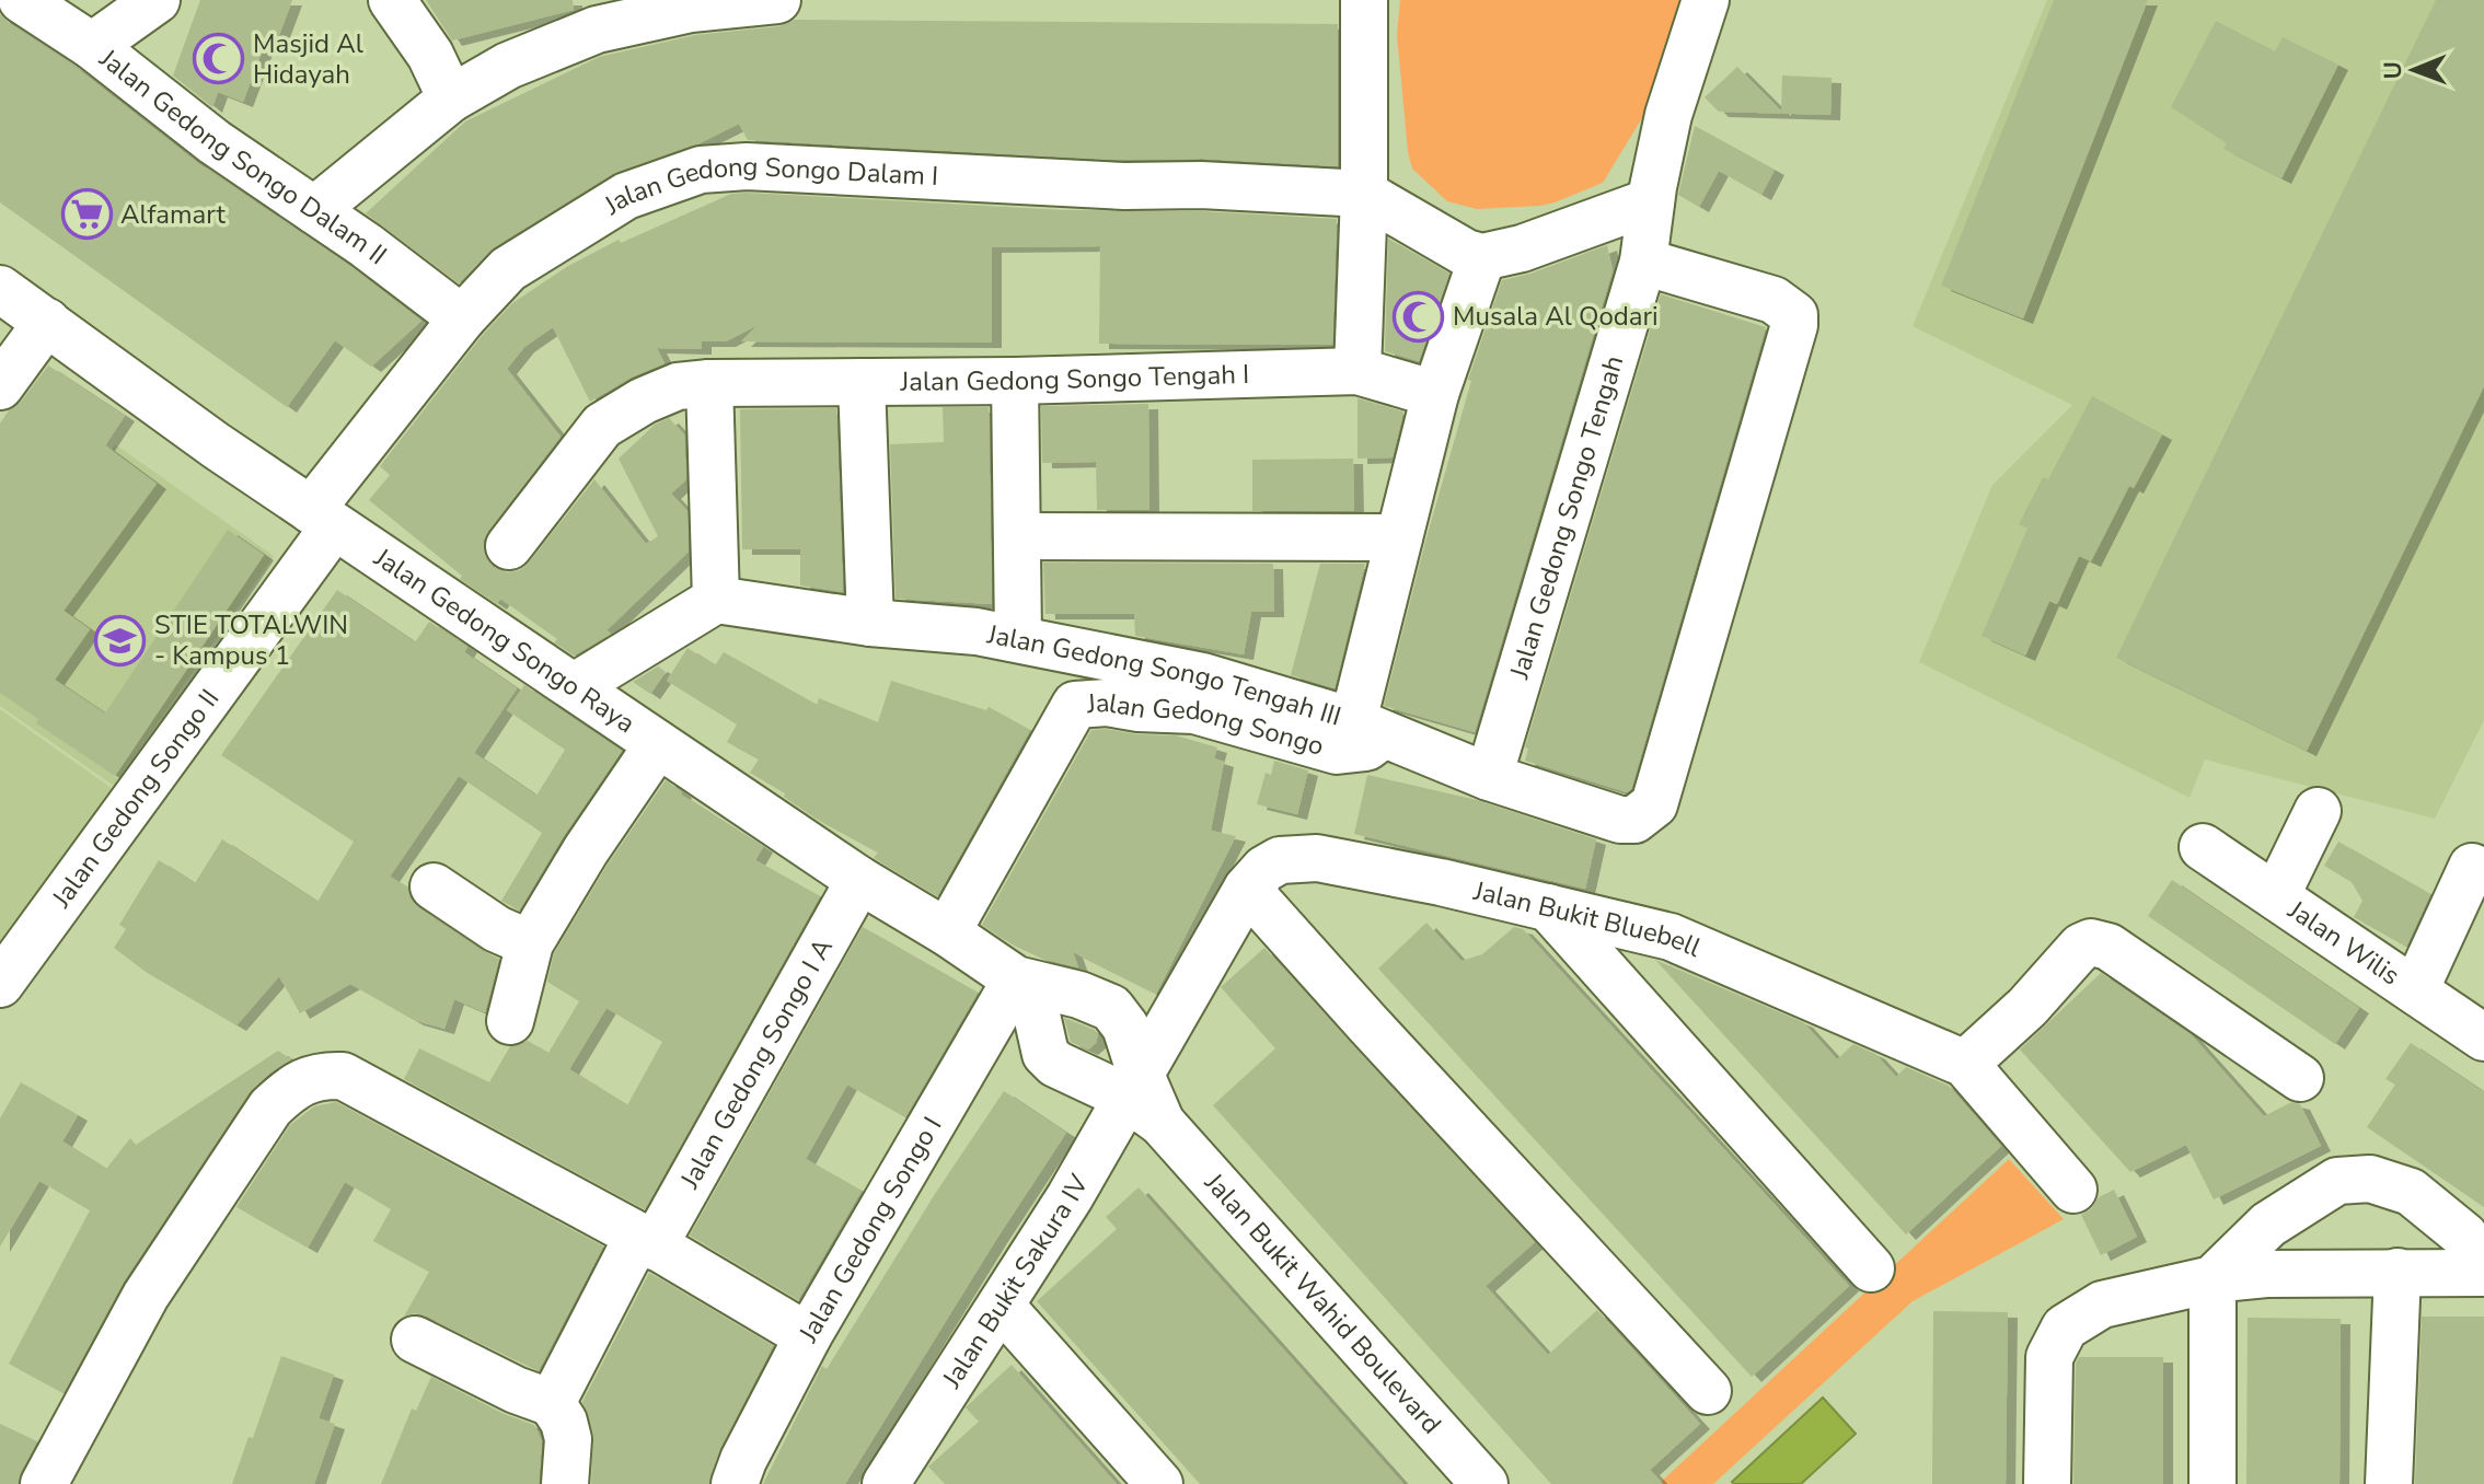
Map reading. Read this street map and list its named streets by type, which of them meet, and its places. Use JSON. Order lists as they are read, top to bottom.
{
  "streets": {
    "street": [
      "Jalan Gedong Songo Dalam II",
      "Jalan Gedong Songo Dalam I",
      "Jalan Gedong Songo Tengah I",
      "Jalan Gedong Songo Tengah",
      "Jalan Gedong Songo Raya",
      "Jalan Gedong Songo Tengah III",
      "Jalan Gedong Songo",
      "Jalan Gedong Songo II",
      "Jalan Bukit Bluebell",
      "Jalan Wilis",
      "Jalan Gedong Songo I A",
      "Jalan Gedong Songo I",
      "Jalan Bukit Sakura IV",
      "Jalan Bukit Wahid Boulevard"
    ]
  },
  "crossings": [
    ["Jalan Gedong Songo Dalam II", "Jalan Gedong Songo Dalam I"],
    ["Jalan Gedong Songo Dalam I", "Jalan Gedong Songo Raya"],
    ["Jalan Gedong Songo Dalam I", "Jalan Gedong Songo II"],
    ["Jalan Gedong Songo Tengah", "Jalan Gedong Songo Tengah III"],
    ["Jalan Gedong Songo Raya", "Jalan Gedong Songo"],
    ["Jalan Gedong Songo Raya", "Jalan Gedong Songo II"],
    ["Jalan Gedong Songo Raya", "Jalan Gedong Songo I A"],
    ["Jalan Gedong Songo Raya", "Jalan Gedong Songo I"],
    ["Jalan Gedong Songo Raya", "Jalan Bukit Wahid Boulevard"],
    ["Jalan Gedong Songo Tengah III", "Jalan Gedong Songo"],
    ["Jalan Bukit Bluebell", "Jalan Bukit Sakura IV"],
    ["Jalan Bukit Bluebell", "Jalan Bukit Wahid Boulevard"],
    ["Jalan Gedong Songo I", "Jalan Bukit Wahid Boulevard"],
    ["Jalan Bukit Sakura IV", "Jalan Bukit Wahid Boulevard"]
  ],
  "places": {
    "mosque": ["Masjid Al Hidayah", "Musala Al Qodari"],
    "supermarket": ["Alfamart"],
    "school or university": ["STIE TOTALWIN - Kampus 1"]
  },
  "north": "left"
}
